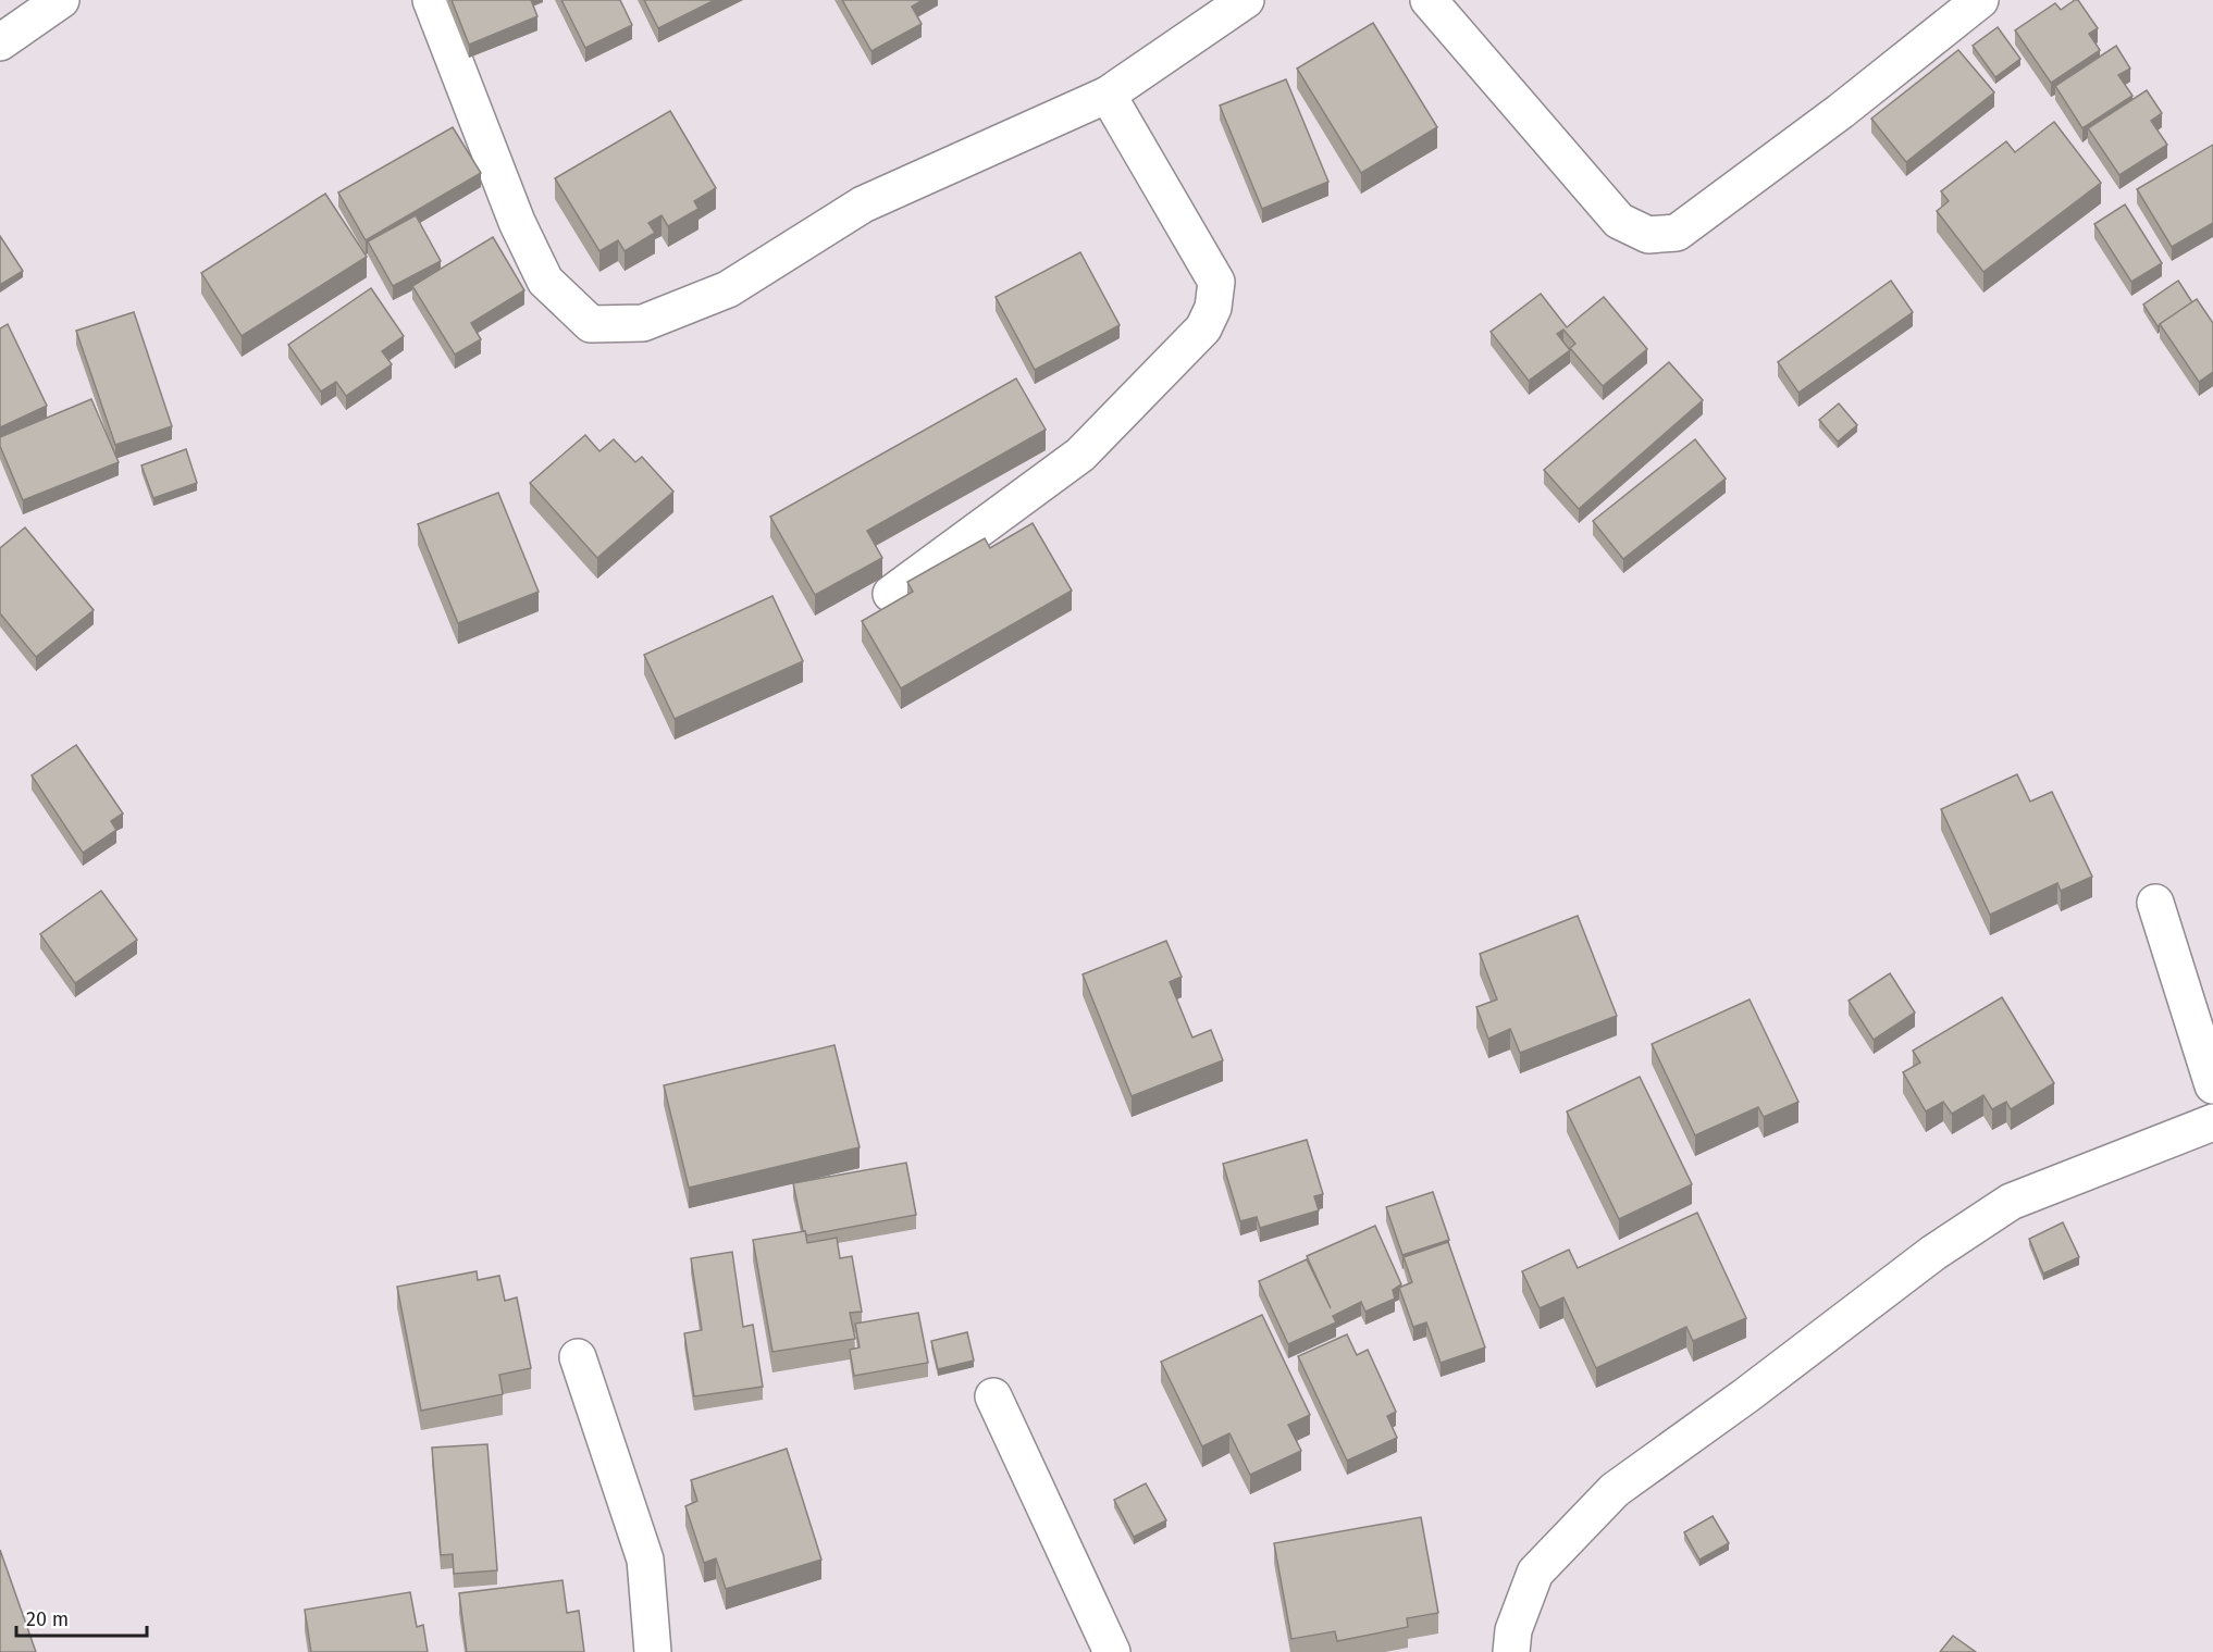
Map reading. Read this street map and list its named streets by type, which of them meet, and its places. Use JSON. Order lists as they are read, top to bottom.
{
  "scale_bar": "20 m"
}
